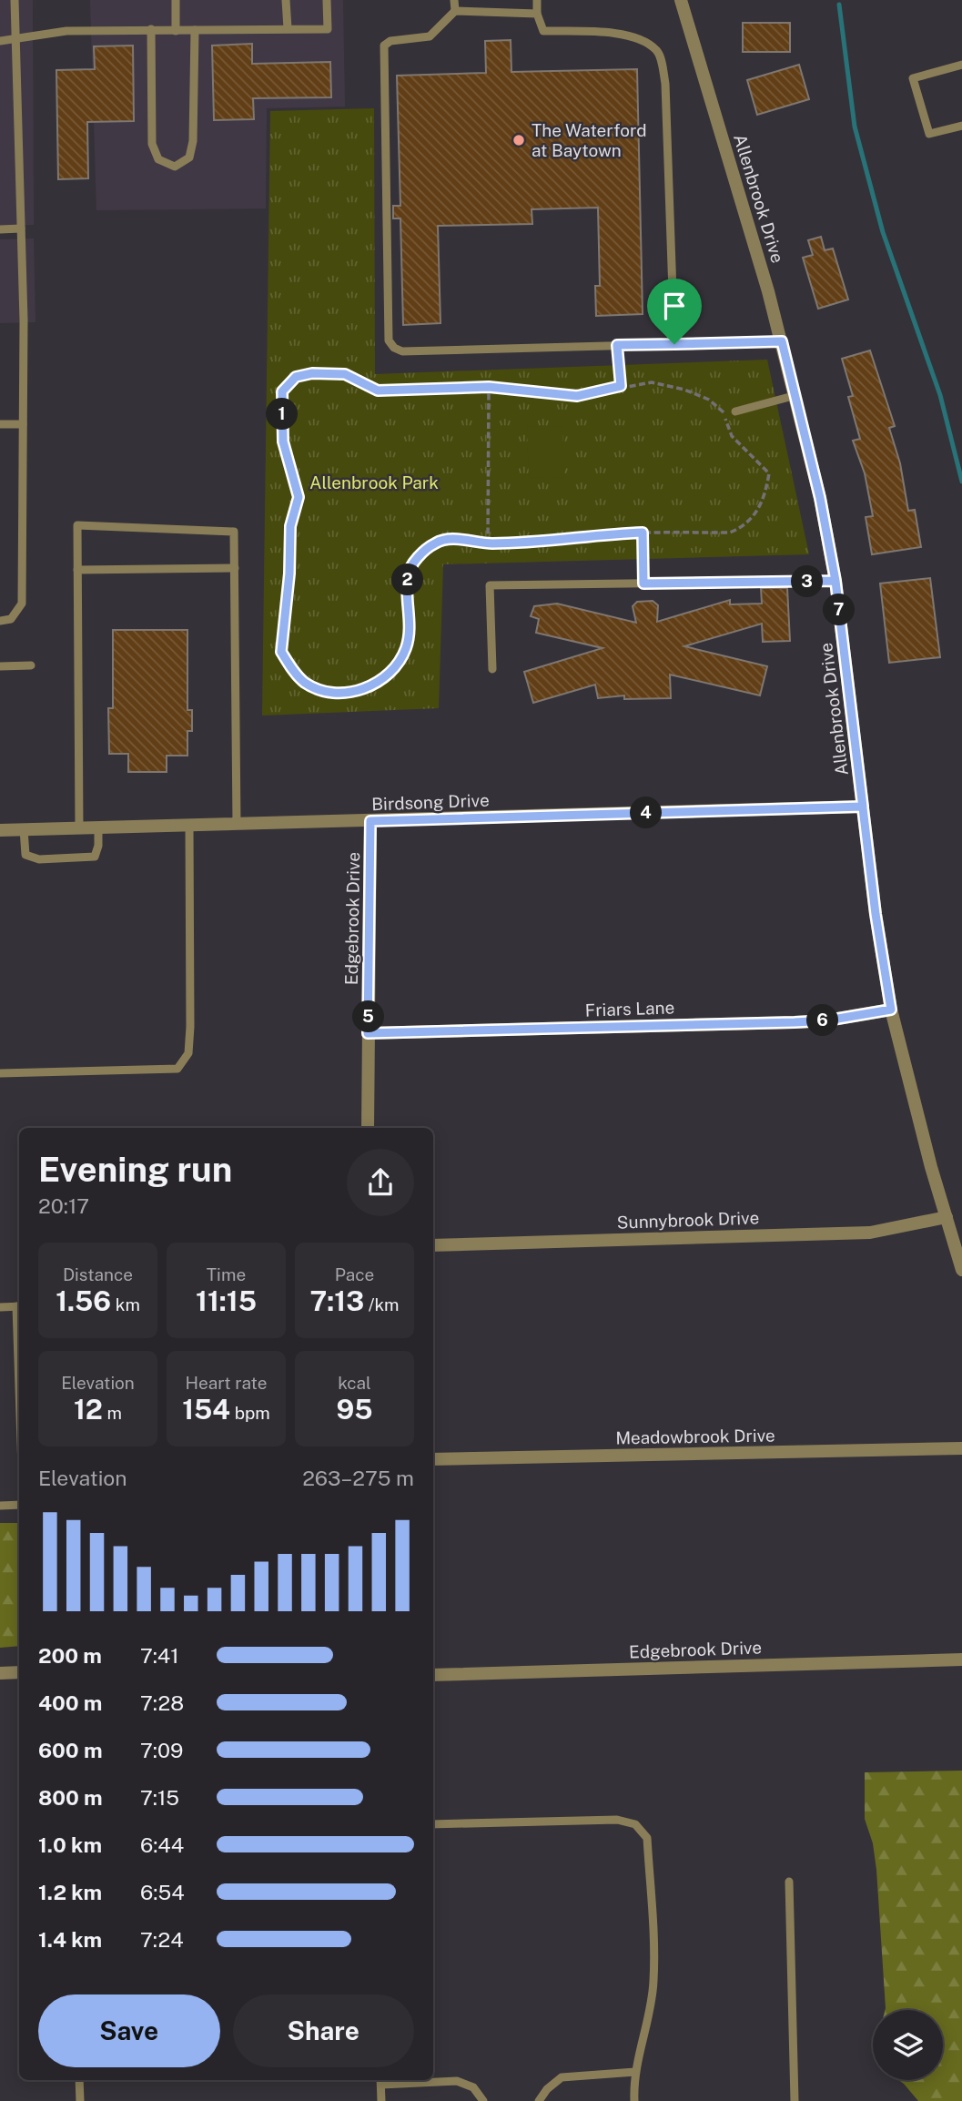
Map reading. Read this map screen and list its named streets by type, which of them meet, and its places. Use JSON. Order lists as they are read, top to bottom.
{
  "streets": {
    "street": [
      "Allenbrook Drive",
      "Birdsong Drive",
      "Edgebrook Drive",
      "Friars Lane",
      "Sunnybrook Drive",
      "Meadowbrook Drive"
    ]
  },
  "crossings": [
    ["Allenbrook Drive", "Birdsong Drive"],
    ["Allenbrook Drive", "Friars Lane"],
    ["Allenbrook Drive", "Sunnybrook Drive"],
    ["Birdsong Drive", "Edgebrook Drive"],
    ["Edgebrook Drive", "Friars Lane"]
  ],
  "parks": ["Allenbrook Park"],
  "places": ["The Waterford at Baytown"],
  "page": {
    "pins": [
      "1",
      "2",
      "3",
      "7",
      "4",
      "5",
      "6"
    ],
    "heading": ["Evening run", "20:17"],
    "stats": [
      ["Distance", "1.56 km"],
      ["Time", "11:15"],
      ["Pace", "7:13 /km"],
      ["Elevation", "12 m"],
      ["Heart rate", "154 bpm"],
      ["kcal", "95"]
    ],
    "chart": ["Elevation", "263–275 m"],
    "list": [
      {
        "name": "200 m",
        "note": "7:41"
      },
      {
        "name": "400 m",
        "note": "7:28"
      },
      {
        "name": "600 m",
        "note": "7:09"
      },
      {
        "name": "800 m",
        "note": "7:15"
      },
      {
        "name": "1.0 km",
        "note": "6:44"
      },
      {
        "name": "1.2 km",
        "note": "6:54"
      },
      {
        "name": "1.4 km",
        "note": "7:24"
      }
    ],
    "buttons": ["Save", "Share"]
  }
}
